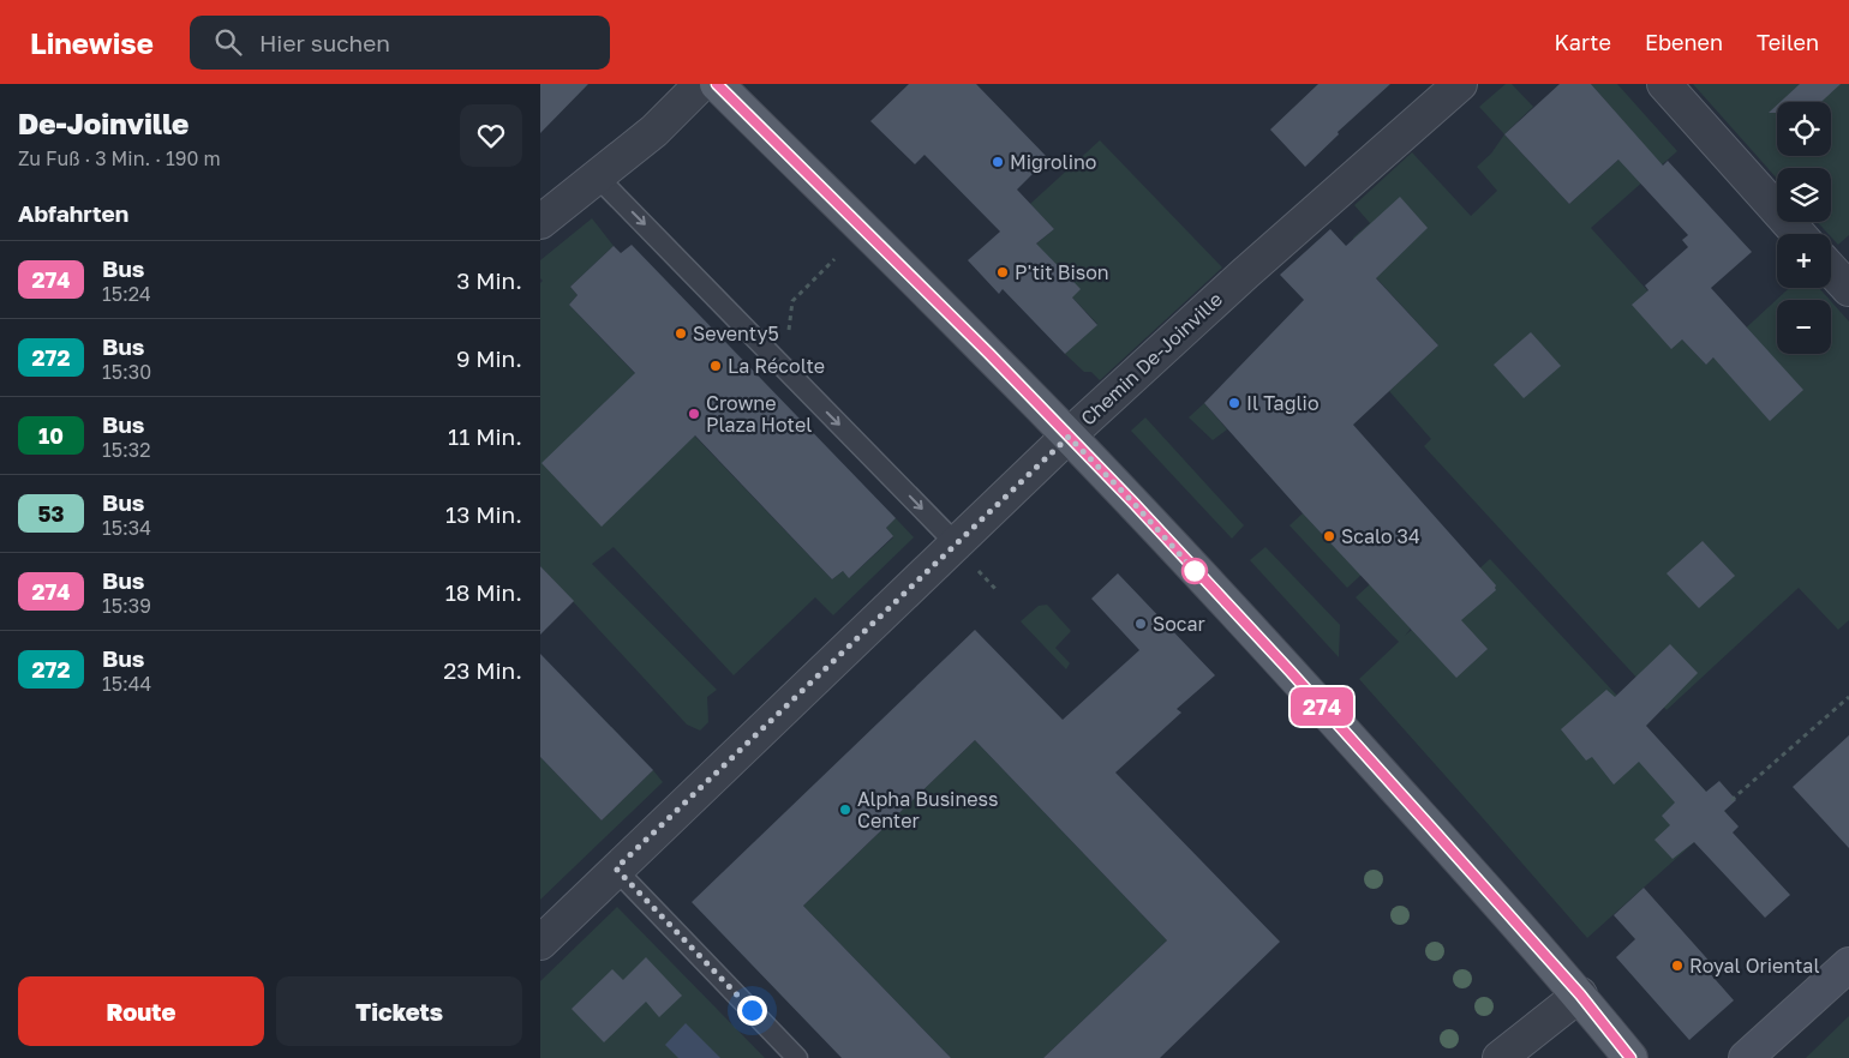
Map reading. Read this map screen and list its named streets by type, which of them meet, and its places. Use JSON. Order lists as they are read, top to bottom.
{
  "streets": {
    "street": ["Chemin De-Joinville"]
  },
  "places": [
    "Migrolino",
    "P'tit Bison",
    "Seventy5",
    "La Récolte",
    "Il Taglio",
    "Crowne Plaza Hotel",
    "Scalo 34",
    "Socar",
    "Alpha Business Center",
    "Royal Oriental"
  ],
  "lines": ["bus line 274"],
  "page": {
    "header": "Linewise",
    "search": "Hier suchen",
    "nav": ["Karte", "Ebenen", "Teilen"],
    "heading": [
      ["De-Joinville", "Zu Fuß · 3 Min. · 190 m"],
      "Abfahrten"
    ],
    "on_map": "274",
    "map_buttons": ["+", "−"],
    "list": [
      {
        "mark": "274",
        "name": "Bus",
        "note": "15:24",
        "value": "3 Min."
      },
      {
        "mark": "272",
        "name": "Bus",
        "note": "15:30",
        "value": "9 Min."
      },
      {
        "mark": "10",
        "name": "Bus",
        "note": "15:32",
        "value": "11 Min."
      },
      {
        "mark": "53",
        "name": "Bus",
        "note": "15:34",
        "value": "13 Min."
      },
      {
        "mark": "274",
        "name": "Bus",
        "note": "15:39",
        "value": "18 Min."
      },
      {
        "mark": "272",
        "name": "Bus",
        "note": "15:44",
        "value": "23 Min."
      }
    ],
    "buttons": ["Route", "Tickets"]
  }
}
